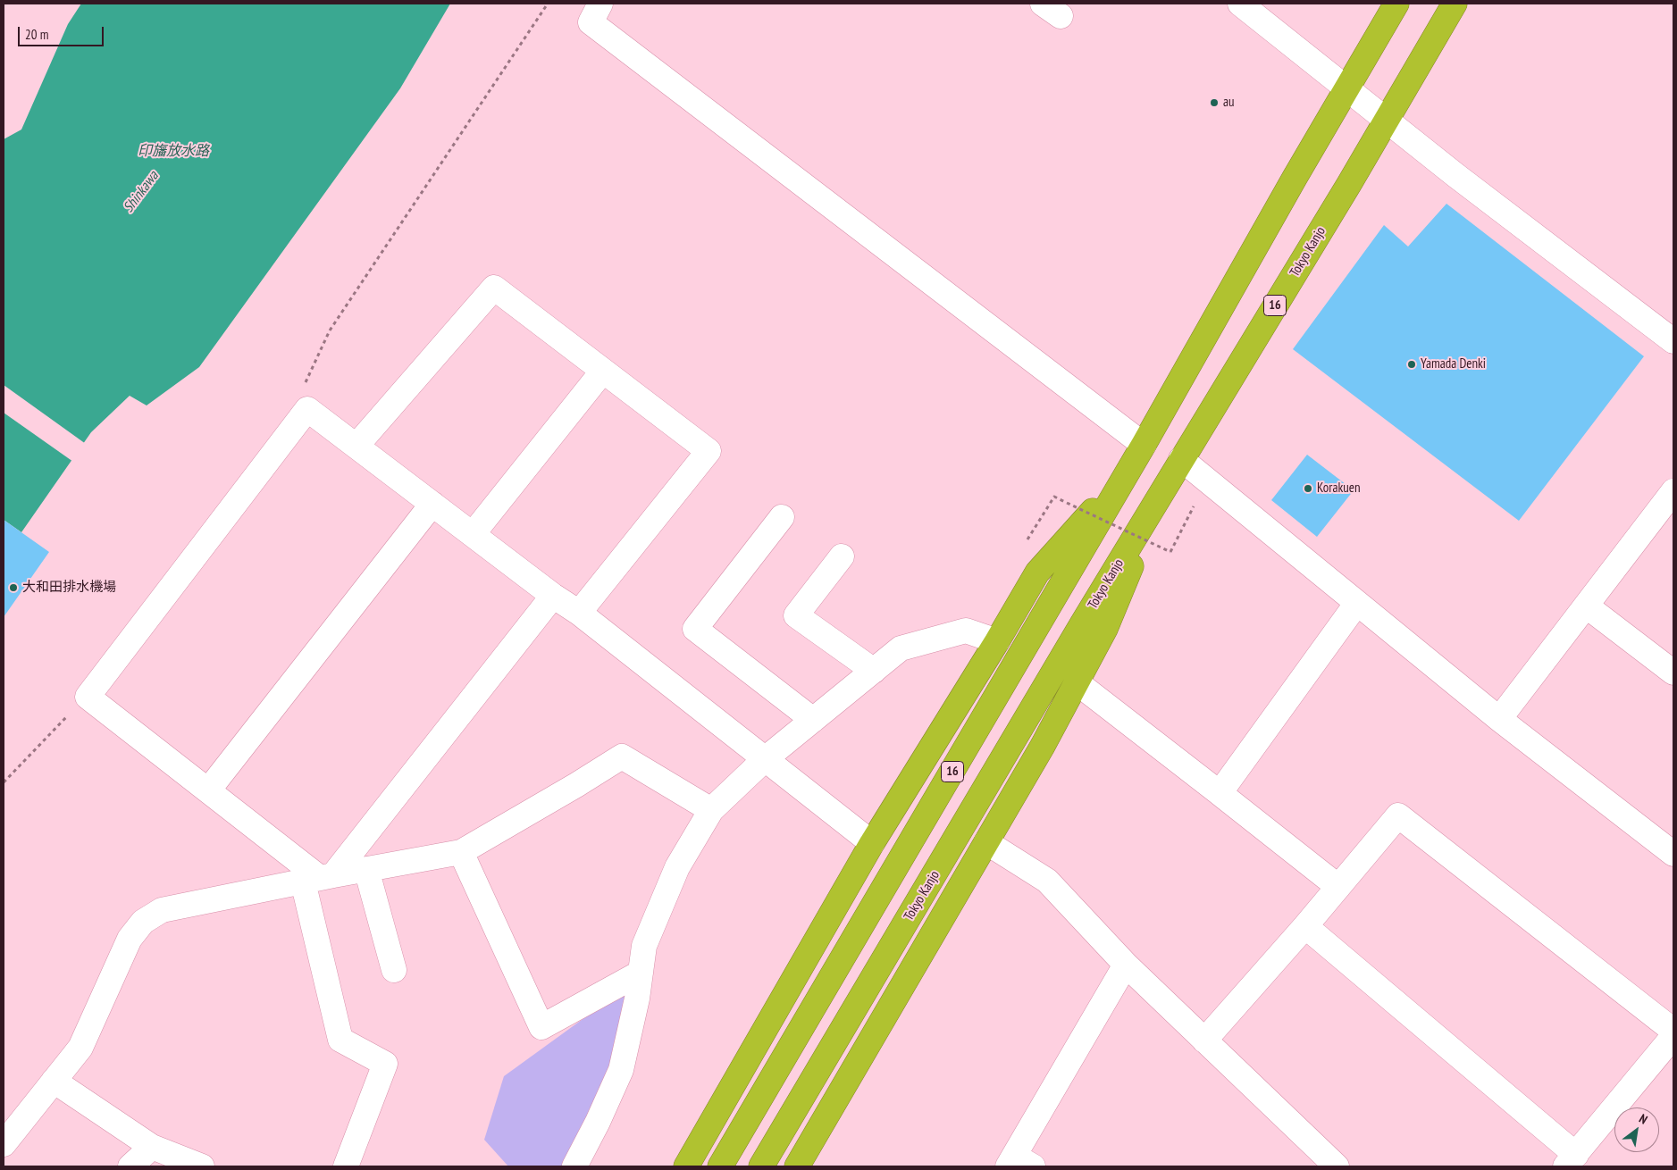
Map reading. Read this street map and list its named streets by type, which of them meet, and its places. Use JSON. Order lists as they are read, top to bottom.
{
  "streets": {
    "highway": ["Tokyo Kanjo", "16"]
  },
  "crossings": [
    ["Tokyo Kanjo", "16"]
  ],
  "water": ["印旛放水路", "Shinkawa"],
  "places": [
    "au",
    "Yamada Denki",
    "Korakuen",
    "大和田排水機場"
  ],
  "scale_bar": "20 m",
  "north": "top right"
}
